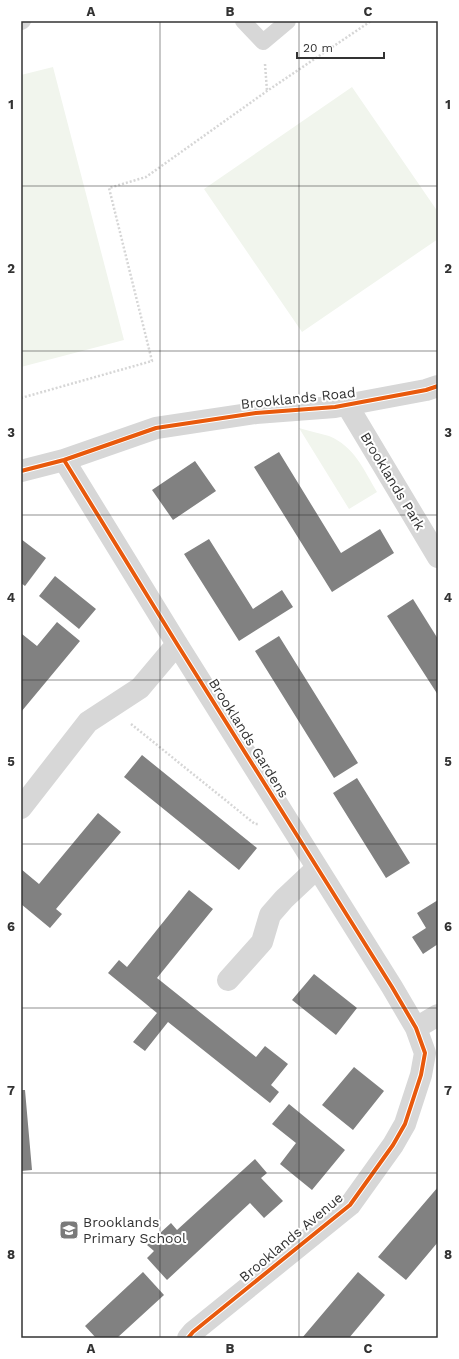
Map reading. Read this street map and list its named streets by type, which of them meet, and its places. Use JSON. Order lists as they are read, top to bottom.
{
  "streets": {
    "street": [
      "Brooklands Road",
      "Brooklands Park",
      "Brooklands Gardens",
      "Brooklands Avenue"
    ]
  },
  "crossings": [
    ["Brooklands Road", "Brooklands Park"],
    ["Brooklands Road", "Brooklands Gardens"],
    ["Brooklands Gardens", "Brooklands Avenue"]
  ],
  "places": {
    "school or university": ["Brooklands Primary School"]
  },
  "scale_bar": "20 m",
  "grid": {
    "columns": ["A", "B", "C"],
    "rows": [
      "1",
      "2",
      "3",
      "4",
      "5",
      "6",
      "7",
      "8"
    ]
  }
}
